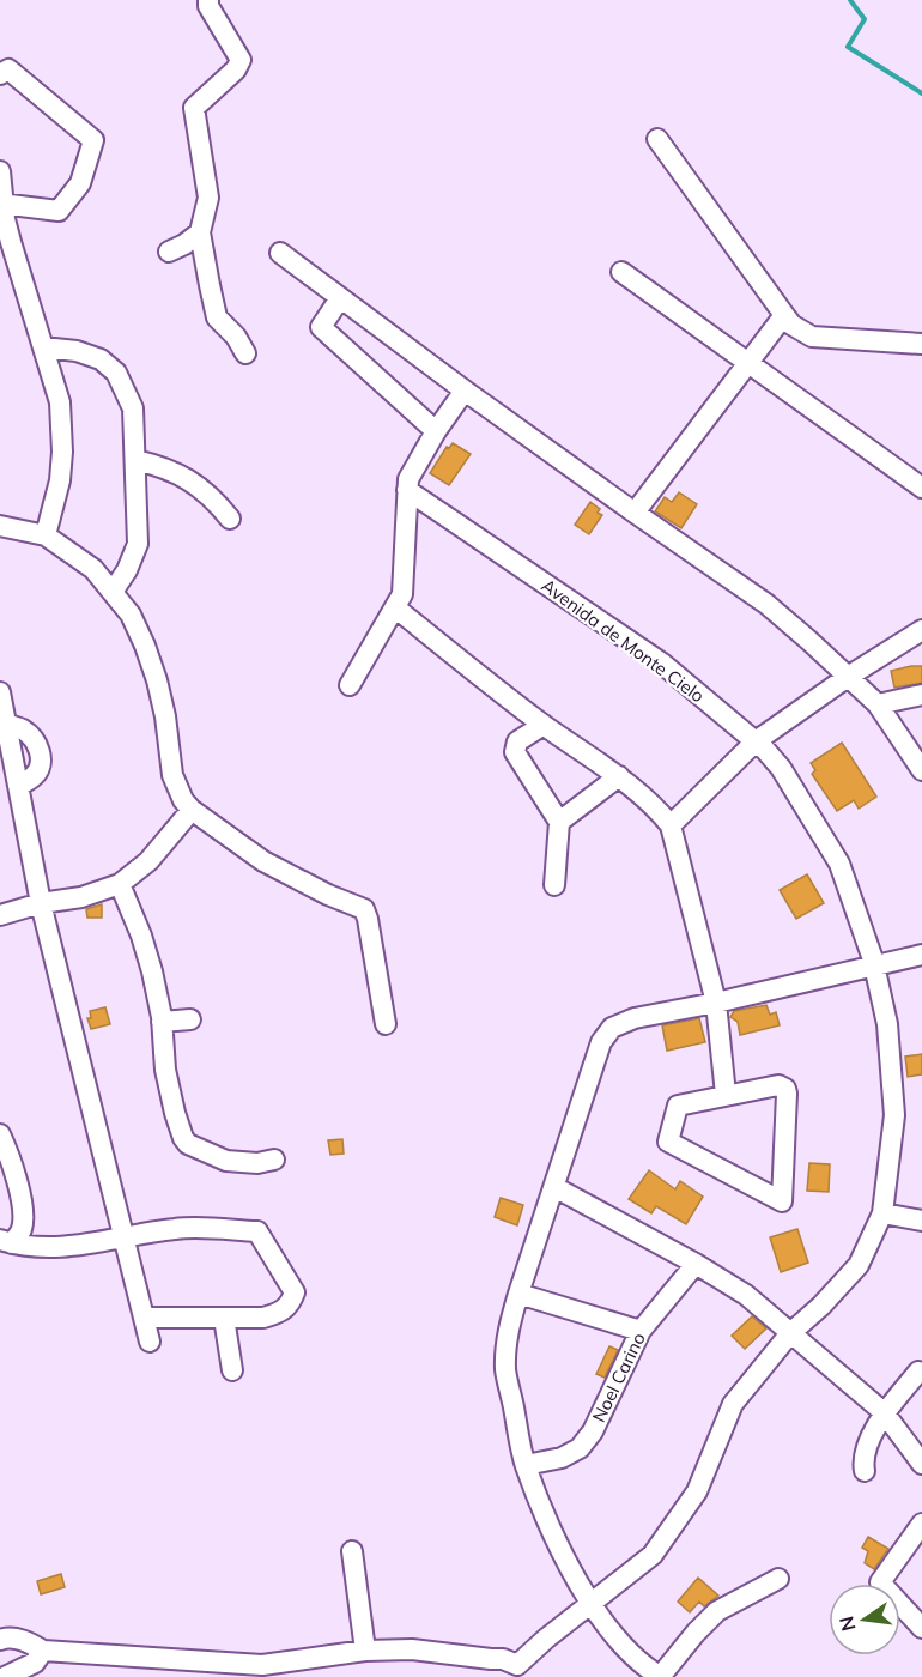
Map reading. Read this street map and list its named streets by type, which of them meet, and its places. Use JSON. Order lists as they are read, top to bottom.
{
  "streets": {
    "street": ["Avenida de Monte Cielo", "Noel Carino"]
  },
  "north": "left"
}
